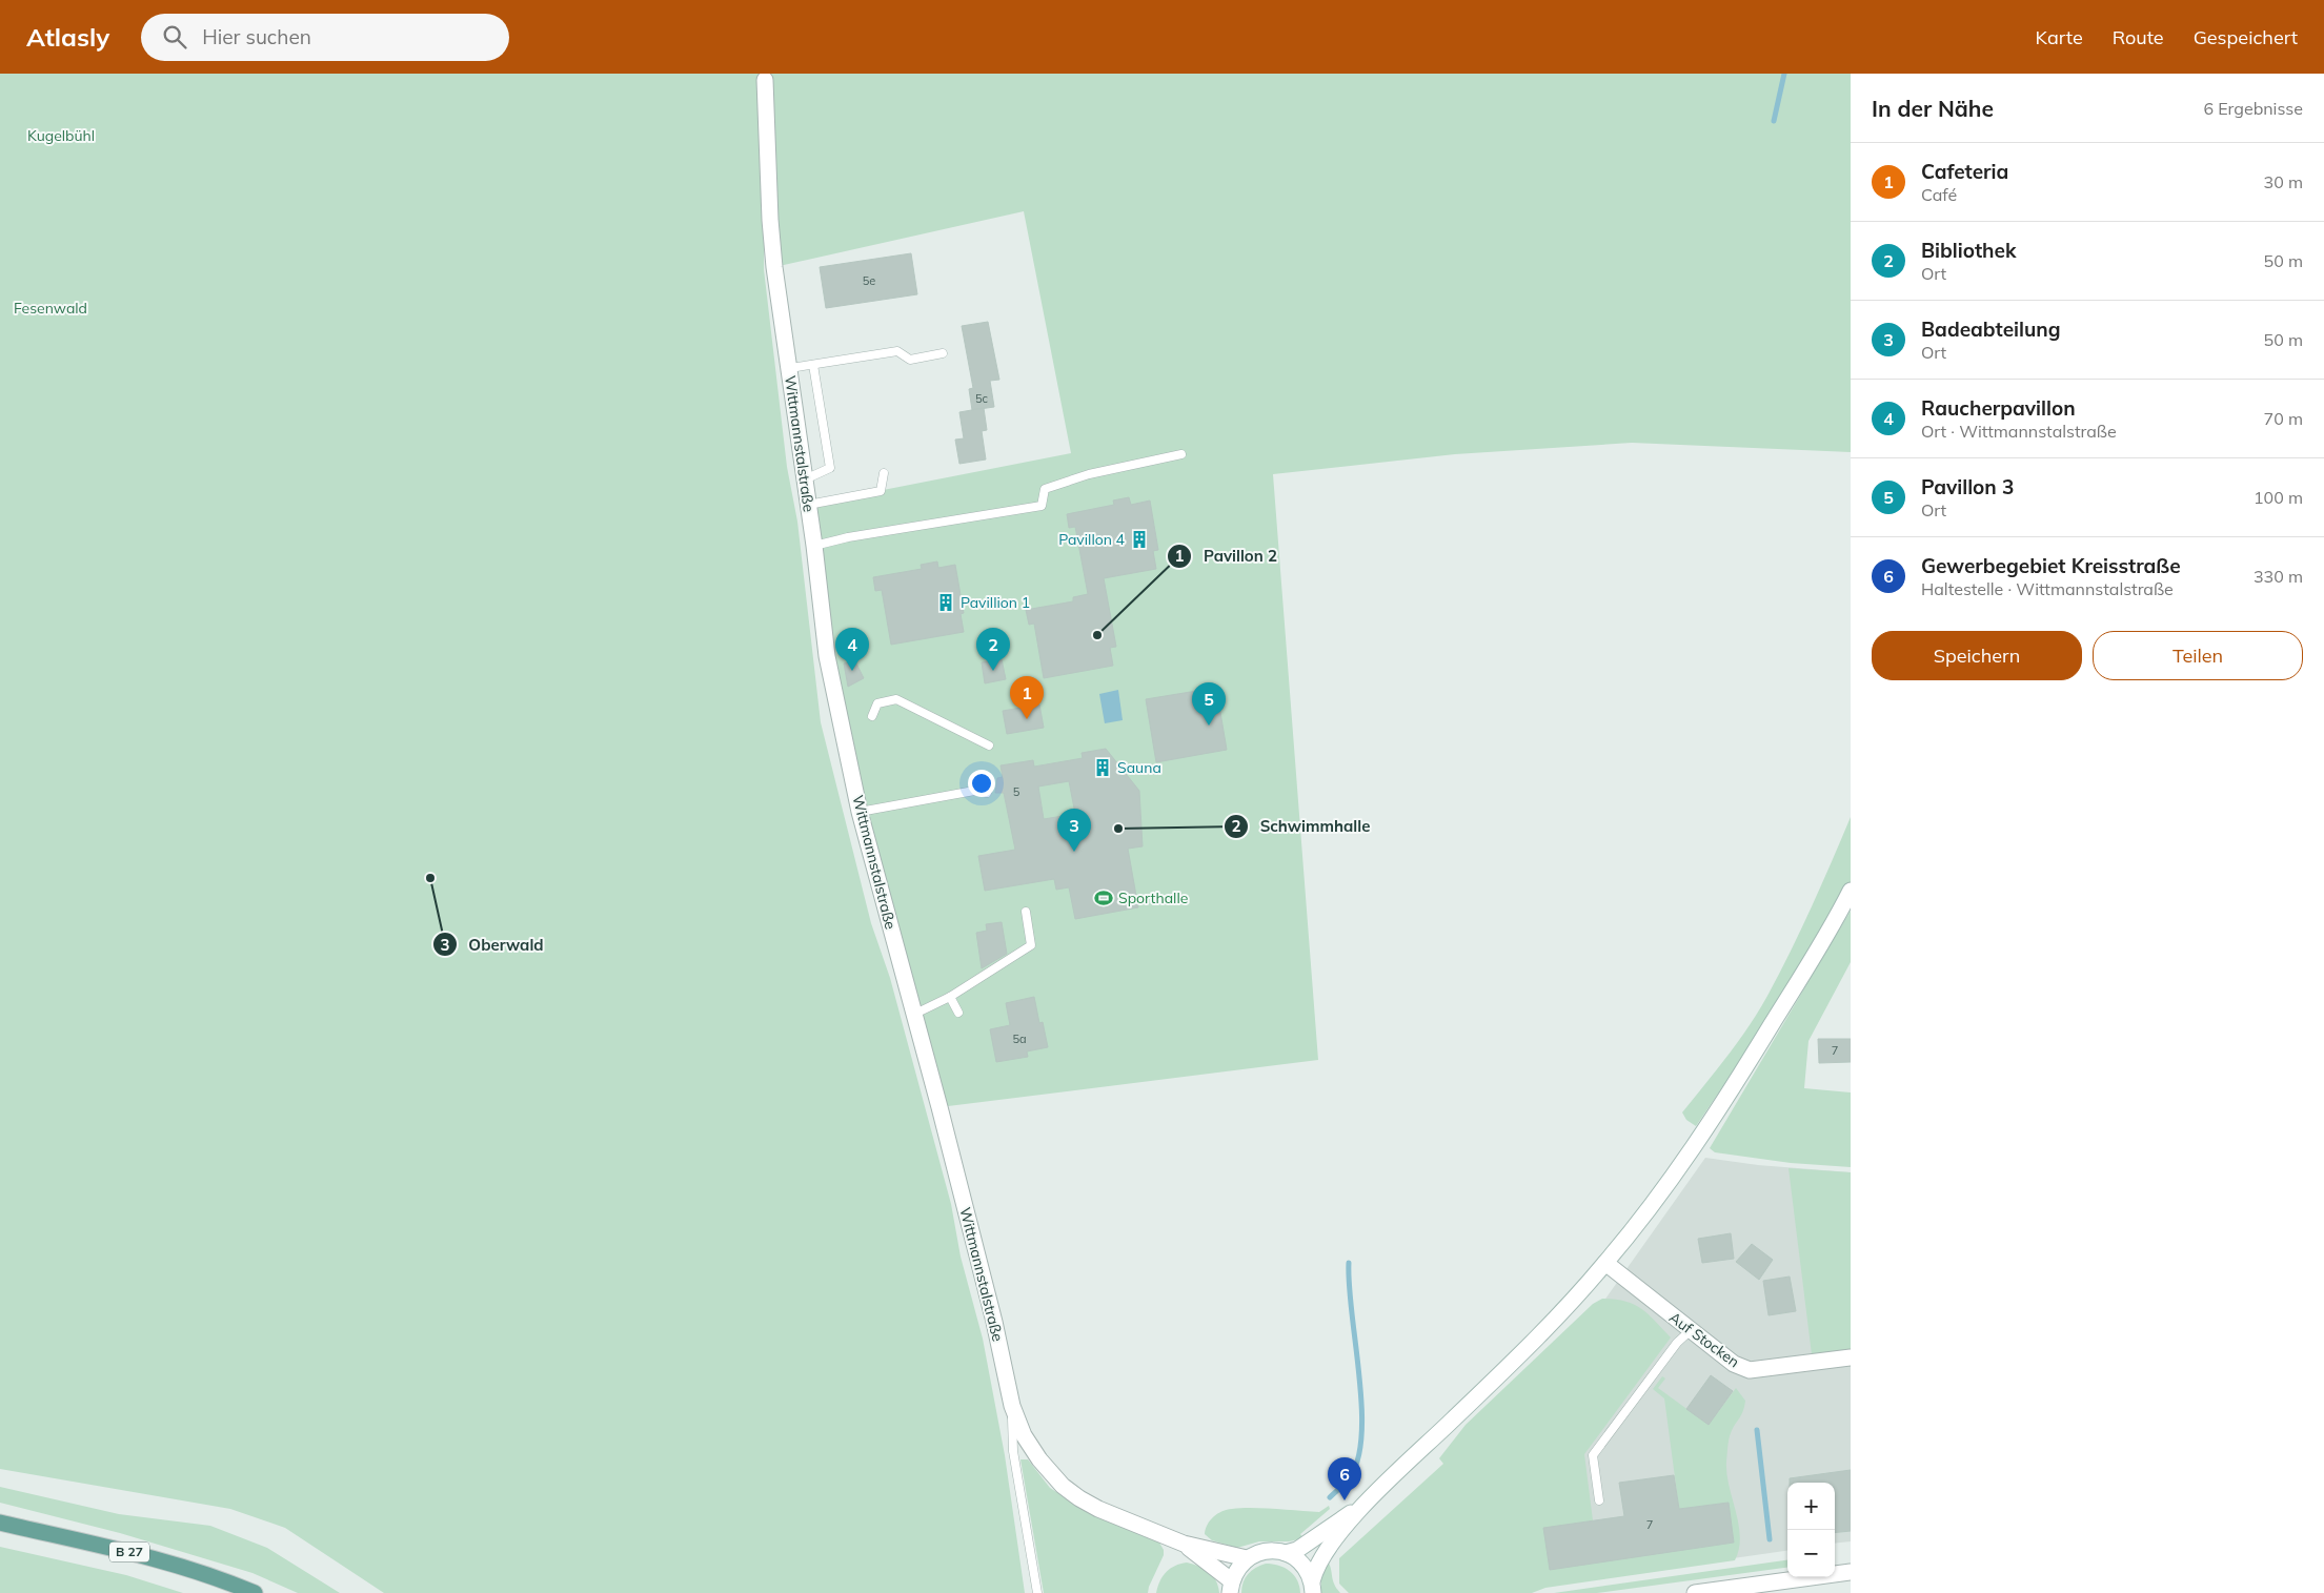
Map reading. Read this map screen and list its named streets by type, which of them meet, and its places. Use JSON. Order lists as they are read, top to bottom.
{
  "streets": {
    "main road": ["B 27"],
    "street": ["Wittmannstalstraße", "Auf Stocken"]
  },
  "parks": ["Kugelbühl", "Fesenwald"],
  "places": {
    "building": ["Pavillon 4", "Pavillion 1", "Sauna"],
    "other": ["Pavillon 2", "Schwimmhalle", "Oberwald"],
    "sports": ["Sporthalle"]
  },
  "house_numbers": [
    "5e",
    "5c",
    "5",
    "5a",
    "7",
    "7"
  ],
  "page": {
    "header": "Atlasly",
    "search": "Hier suchen",
    "nav": ["Karte", "Route", "Gespeichert"],
    "heading": ["In der Nähe", "6 Ergebnisse"],
    "list": [
      {
        "mark": "1",
        "name": "Cafeteria",
        "note": "Café",
        "value": "30 m"
      },
      {
        "mark": "2",
        "name": "Bibliothek",
        "note": "Ort",
        "value": "50 m"
      },
      {
        "mark": "3",
        "name": "Badeabteilung",
        "note": "Ort",
        "value": "50 m"
      },
      {
        "mark": "4",
        "name": "Raucherpavillon",
        "note": "Ort · Wittmannstalstraße",
        "value": "70 m"
      },
      {
        "mark": "5",
        "name": "Pavillon 3",
        "note": "Ort",
        "value": "100 m"
      },
      {
        "mark": "6",
        "name": "Gewerbegebiet Kreisstraße",
        "note": "Haltestelle · Wittmannstalstraße",
        "value": "330 m"
      }
    ],
    "buttons": ["Speichern", "Teilen"],
    "pins": [
      "2",
      "4",
      "1",
      "5",
      "3",
      "6"
    ],
    "map_buttons": ["+", "−"]
  }
}
